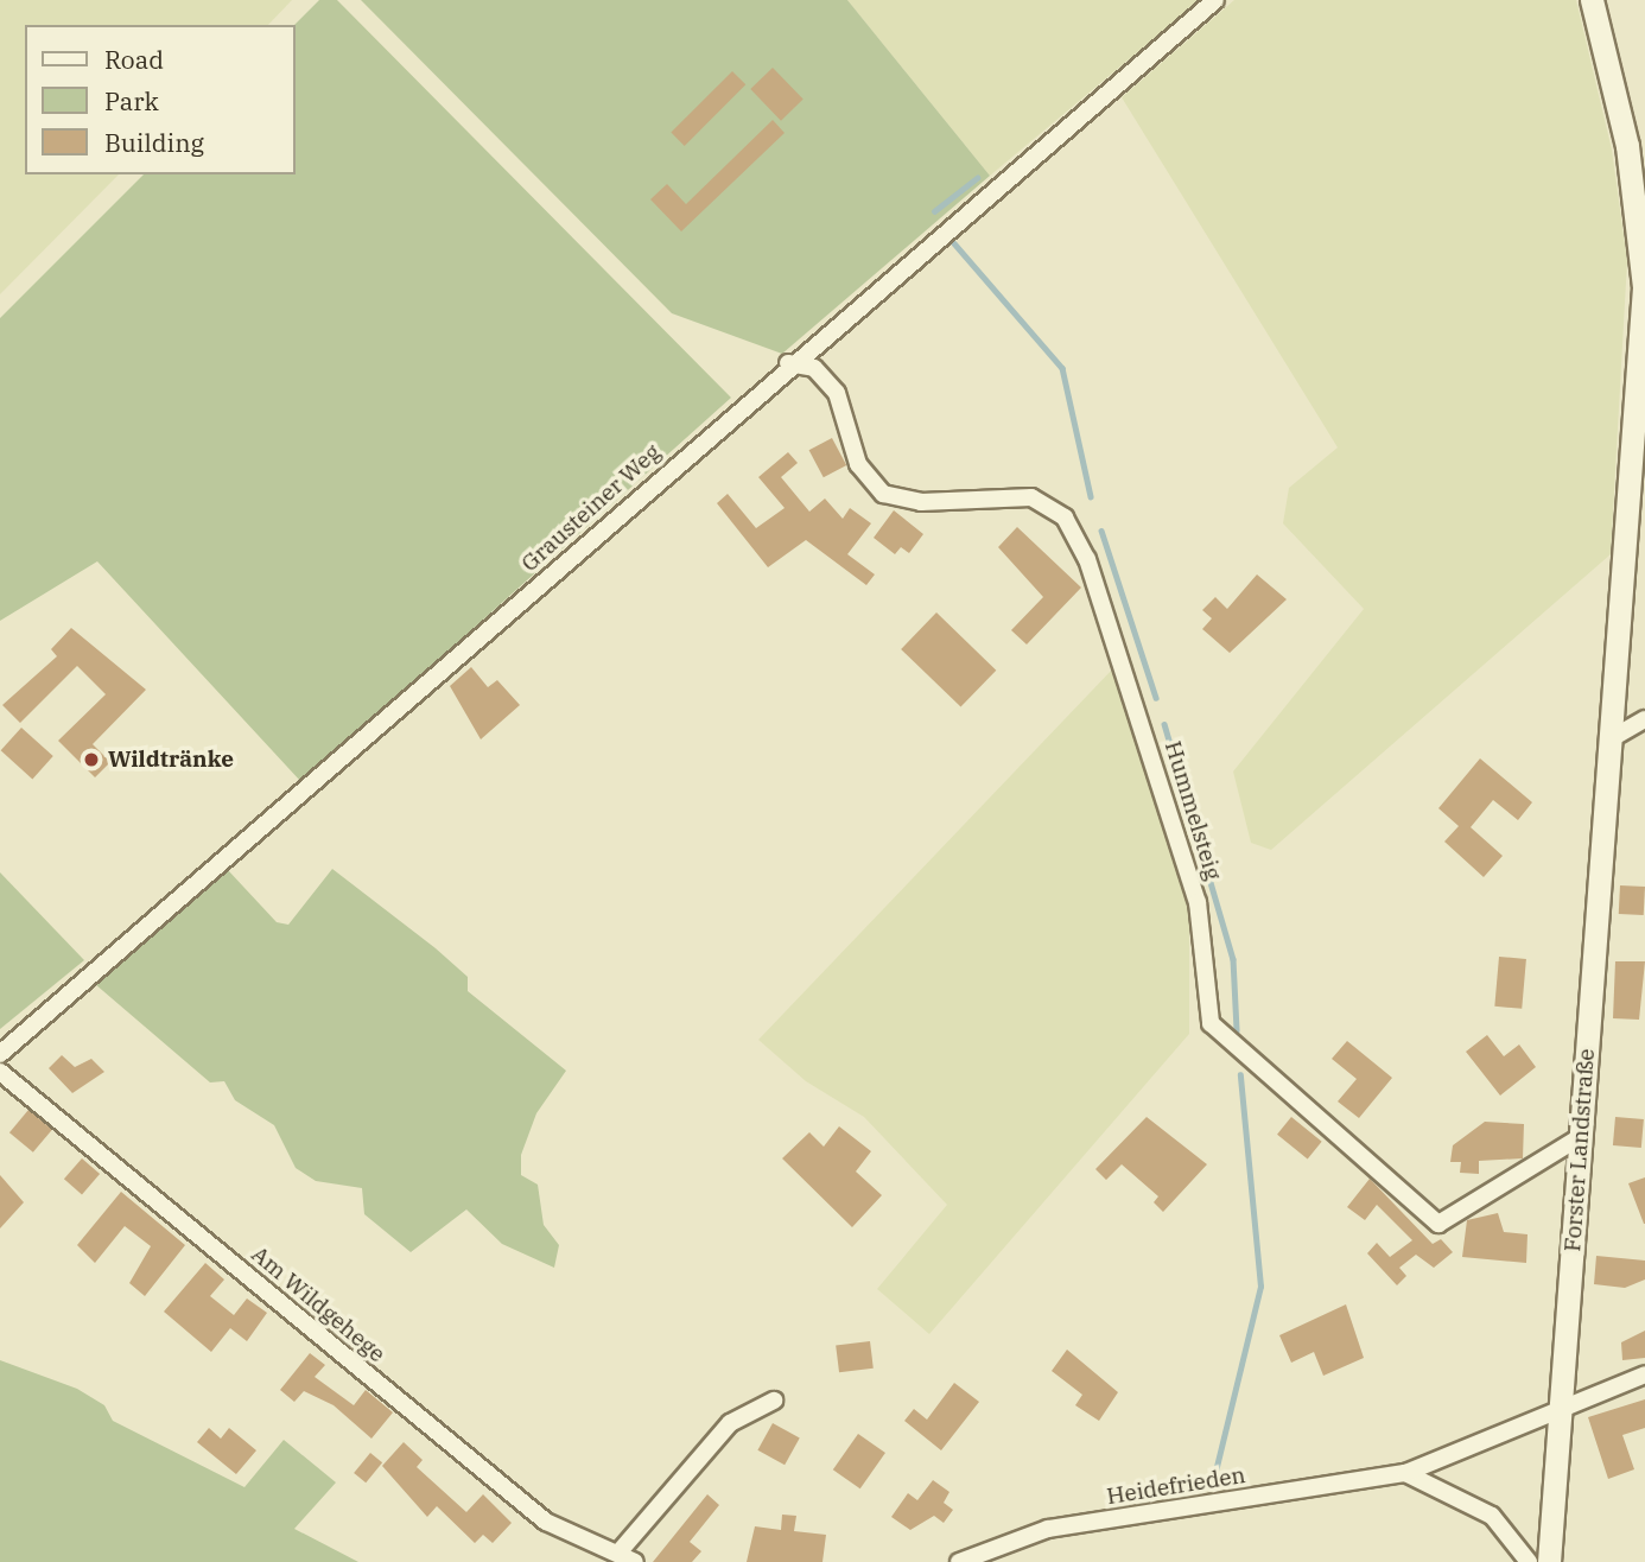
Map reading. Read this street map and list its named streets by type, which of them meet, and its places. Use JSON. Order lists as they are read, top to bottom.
{
  "streets": {
    "main road": ["Forster Landstraße"],
    "street": [
      "Grausteiner Weg",
      "Hummelsteig",
      "Am Wildgehege",
      "Heidefrieden"
    ]
  },
  "crossings": [
    ["Grausteiner Weg", "Hummelsteig"],
    ["Hummelsteig", "Forster Landstraße"],
    ["Forster Landstraße", "Heidefrieden"]
  ],
  "places": ["Wildtränke"],
  "legend": ["Road", "Park", "Building"]
}
